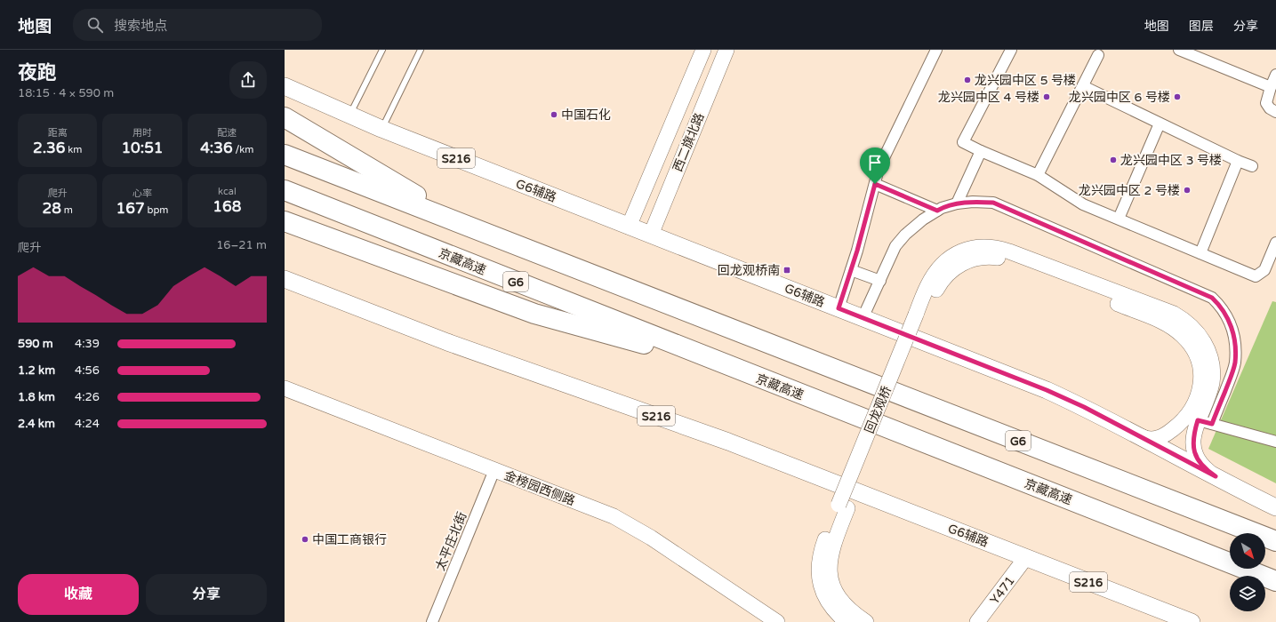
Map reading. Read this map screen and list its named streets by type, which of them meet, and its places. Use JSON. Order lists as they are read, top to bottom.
{
  "streets": {
    "highway": ["京藏高速", "G6"],
    "main road": [
      "西二旗北路",
      "S216",
      "G6辅路",
      "回龙观桥",
      "金榜园西侧路",
      "Y471"
    ],
    "street": ["太平庄北街"]
  },
  "crossings": [
    ["西二旗北路", "G6辅路"],
    ["G6辅路", "Y471"],
    ["金榜园西侧路", "太平庄北街"]
  ],
  "places": {
    "other": [
      "龙兴园中区 5 号楼",
      "龙兴园中区 4 号楼",
      "龙兴园中区 6 号楼",
      "中国石化",
      "龙兴园中区 3 号楼",
      "龙兴园中区 2 号楼",
      "中国工商银行"
    ],
    "transit": ["回龙观桥南"]
  },
  "north": "bottom right",
  "page": {
    "header": "地图",
    "search": "搜索地点",
    "nav": ["地图", "图层", "分享"],
    "heading": ["夜跑", "18:15 · 4 × 590 m"],
    "stats": [
      ["距离", "2.36 km"],
      ["用时", "10:51"],
      ["配速", "4:36 /km"],
      ["爬升", "28 m"],
      ["心率", "167 bpm"],
      ["kcal", "168"]
    ],
    "chart": ["爬升", "16–21 m"],
    "list": [
      {
        "name": "590 m",
        "note": "4:39"
      },
      {
        "name": "1.2 km",
        "note": "4:56"
      },
      {
        "name": "1.8 km",
        "note": "4:26"
      },
      {
        "name": "2.4 km",
        "note": "4:24"
      }
    ],
    "buttons": ["收藏", "分享"]
  }
}
